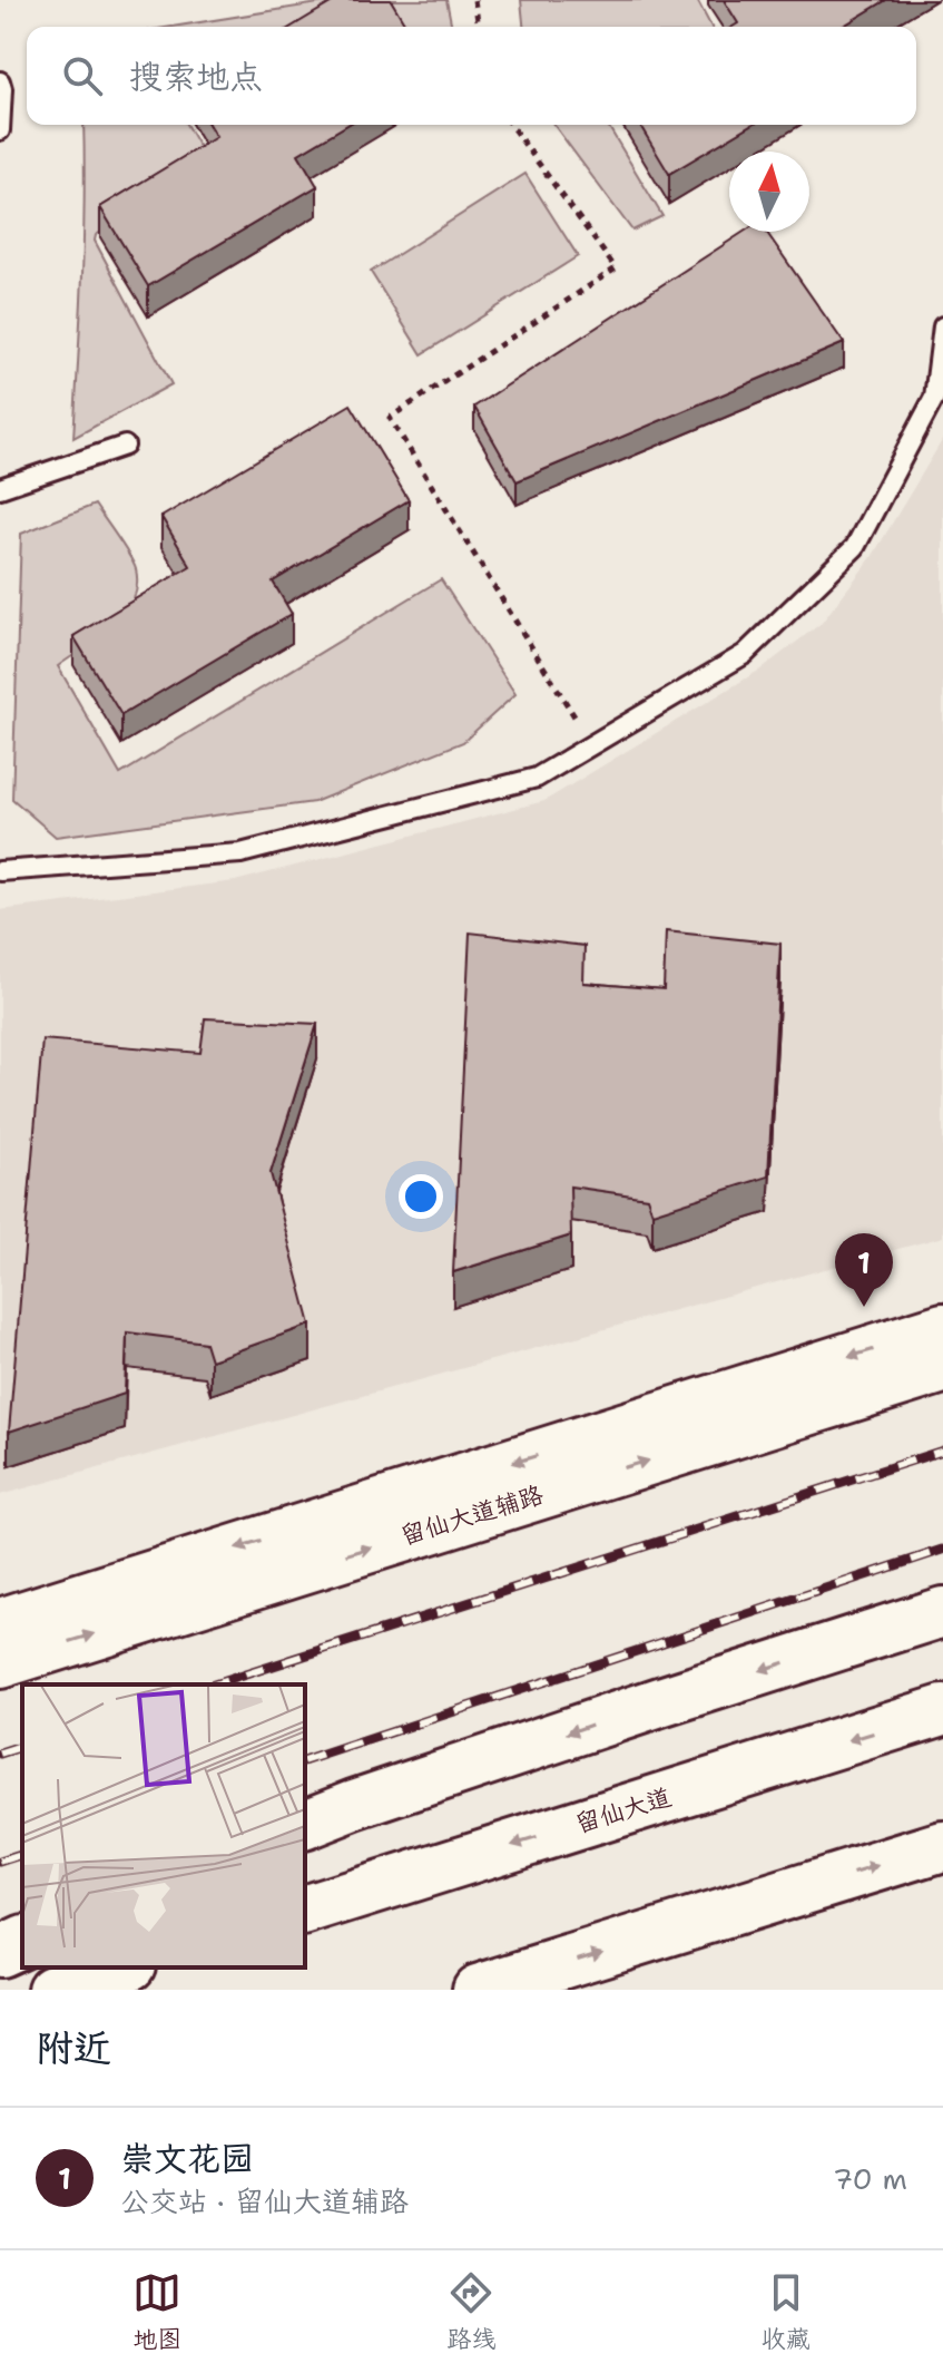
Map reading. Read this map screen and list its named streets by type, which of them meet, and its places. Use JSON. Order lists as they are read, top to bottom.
{
  "streets": {
    "main road": ["留仙大道辅路", "留仙大道"]
  },
  "north": "top",
  "page": {
    "search": "搜索地点",
    "pins": "1",
    "heading": "附近",
    "list": [
      {
        "mark": "1",
        "name": "崇文花园",
        "note": "公交站 · 留仙大道辅路",
        "value": "70 m"
      }
    ],
    "nav": ["地图", "路线", "收藏"]
  }
}
